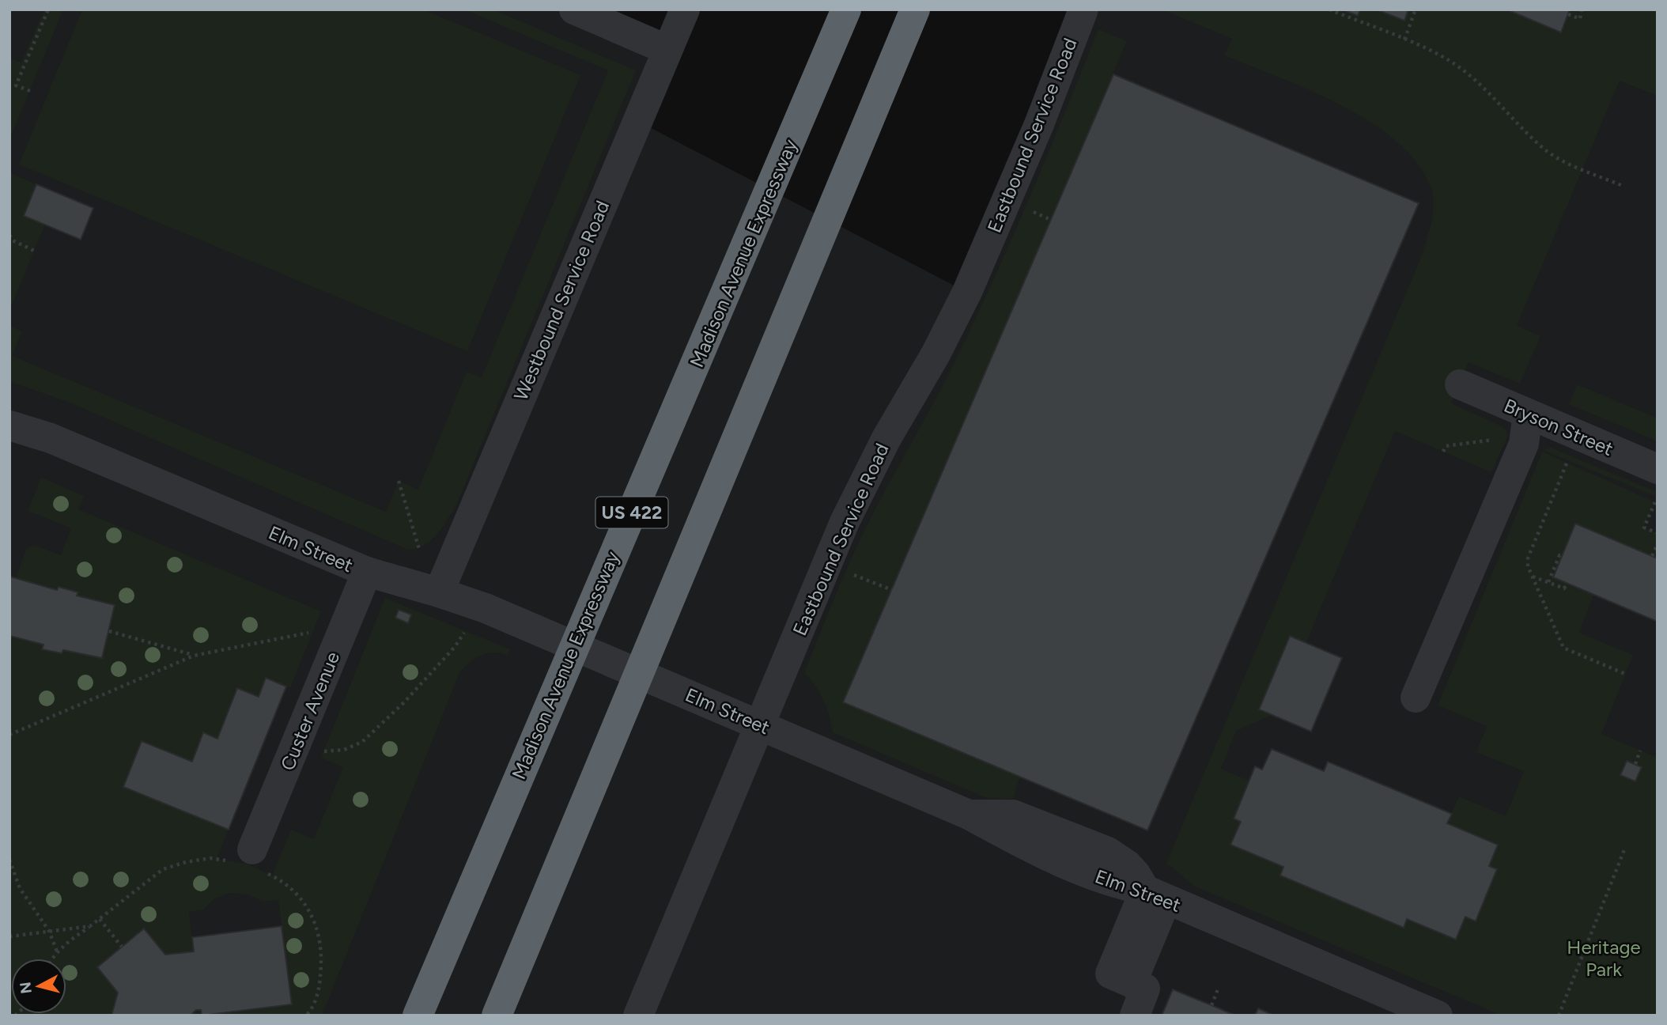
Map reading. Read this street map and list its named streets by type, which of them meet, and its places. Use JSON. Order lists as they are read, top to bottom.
{
  "streets": {
    "highway": ["Madison Avenue Expressway", "US 422"],
    "street": [
      "Eastbound Service Road",
      "Westbound Service Road",
      "Bryson Street",
      "Elm Street",
      "Custer Avenue"
    ]
  },
  "crossings": [
    ["Eastbound Service Road", "Elm Street"],
    ["Westbound Service Road", "Elm Street"],
    ["Elm Street", "Custer Avenue"]
  ],
  "parks": ["Heritage Park"],
  "north": "left"
}
